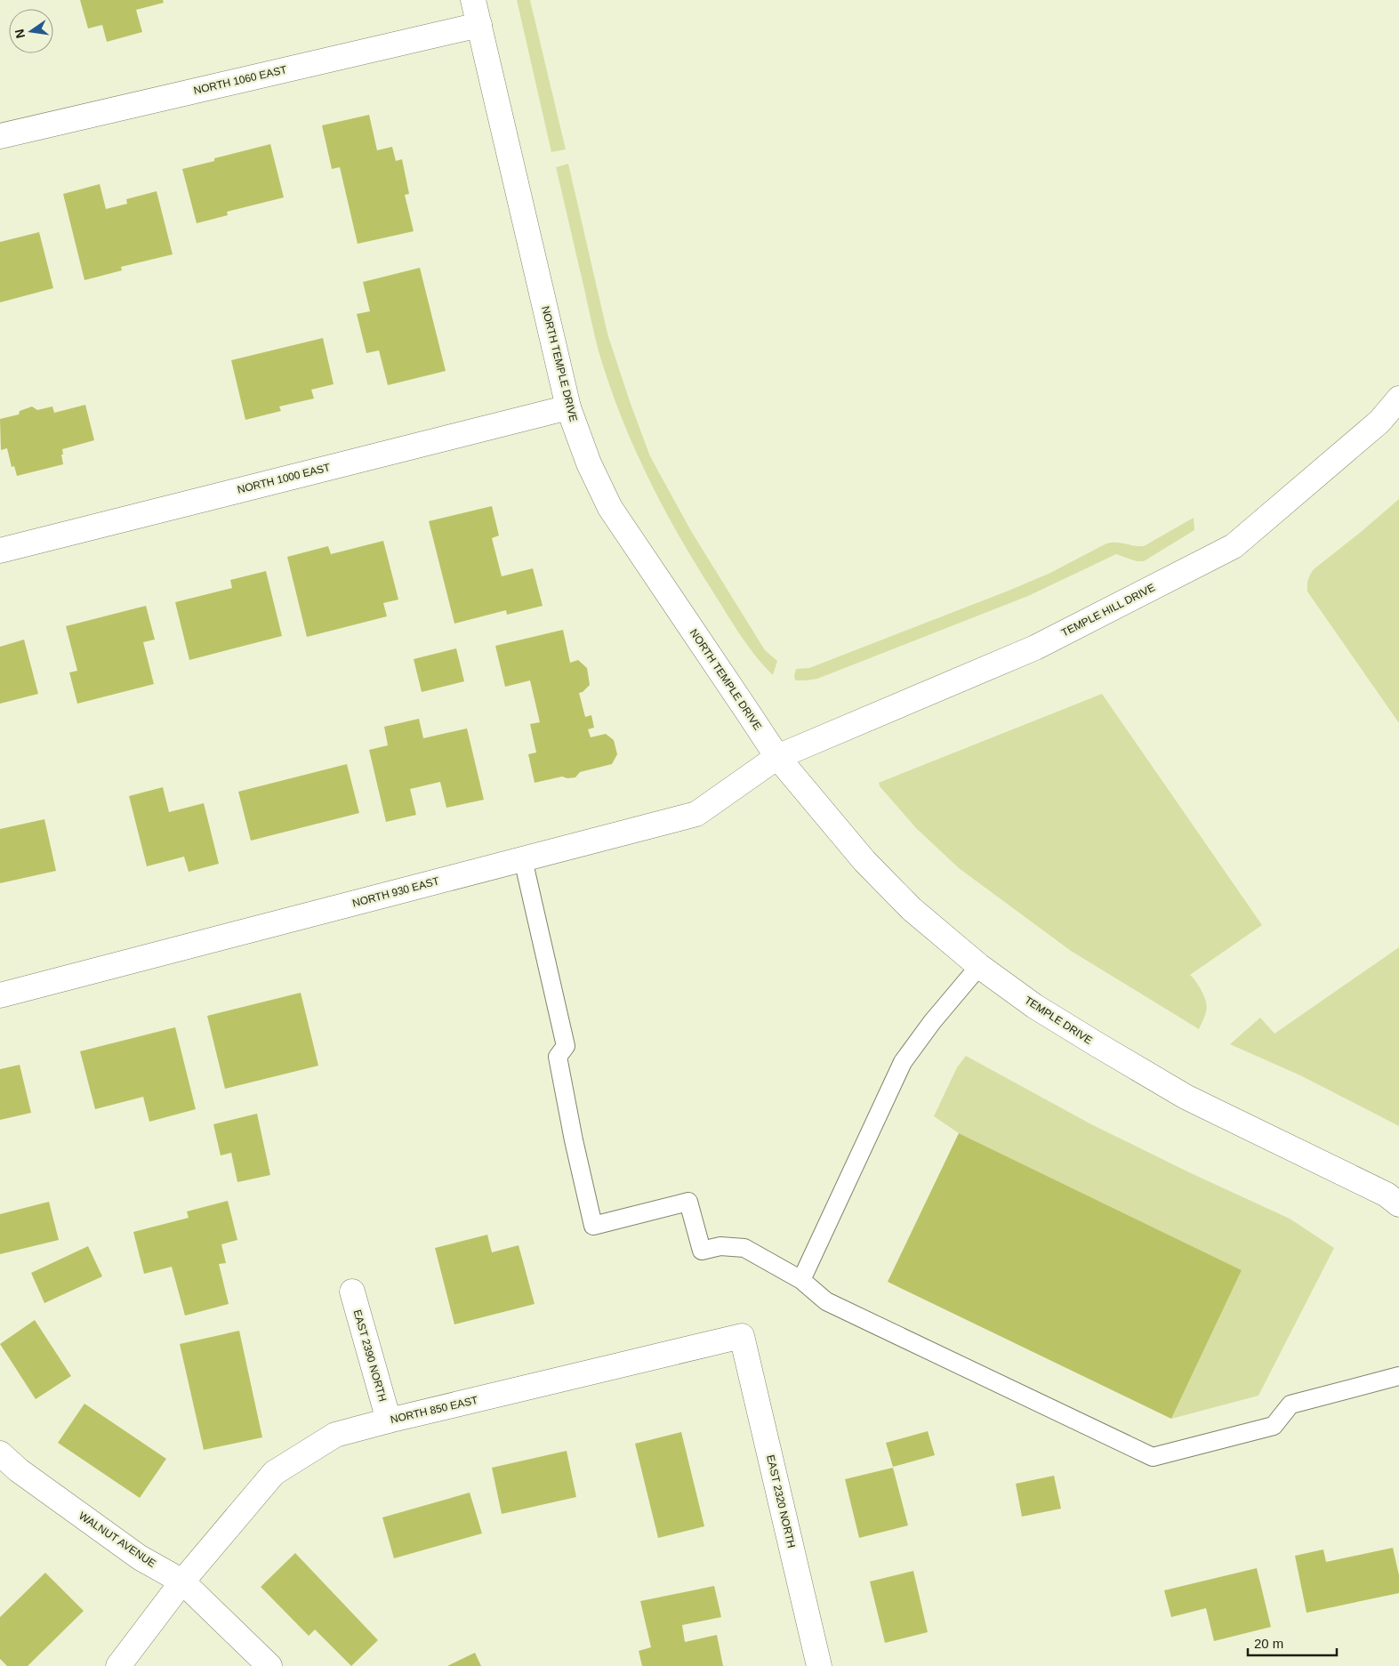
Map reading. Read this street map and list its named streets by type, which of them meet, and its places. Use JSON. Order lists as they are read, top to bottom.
{
  "streets": {
    "street": [
      "NORTH 1060 EAST",
      "NORTH TEMPLE DRIVE",
      "NORTH 1000 EAST",
      "TEMPLE HILL DRIVE",
      "NORTH 930 EAST",
      "TEMPLE DRIVE",
      "EAST 2390 NORTH",
      "NORTH 850 EAST",
      "EAST 2320 NORTH",
      "WALNUT AVENUE"
    ]
  },
  "crossings": [
    ["NORTH 1060 EAST", "NORTH TEMPLE DRIVE"],
    ["NORTH TEMPLE DRIVE", "NORTH 1000 EAST"],
    ["NORTH TEMPLE DRIVE", "TEMPLE HILL DRIVE"],
    ["NORTH TEMPLE DRIVE", "NORTH 930 EAST"],
    ["NORTH TEMPLE DRIVE", "TEMPLE DRIVE"],
    ["TEMPLE HILL DRIVE", "NORTH 930 EAST"],
    ["TEMPLE HILL DRIVE", "TEMPLE DRIVE"],
    ["NORTH 930 EAST", "TEMPLE DRIVE"],
    ["EAST 2390 NORTH", "NORTH 850 EAST"],
    ["NORTH 850 EAST", "EAST 2320 NORTH"],
    ["NORTH 850 EAST", "WALNUT AVENUE"]
  ],
  "scale_bar": "20 m",
  "north": "left"
}
